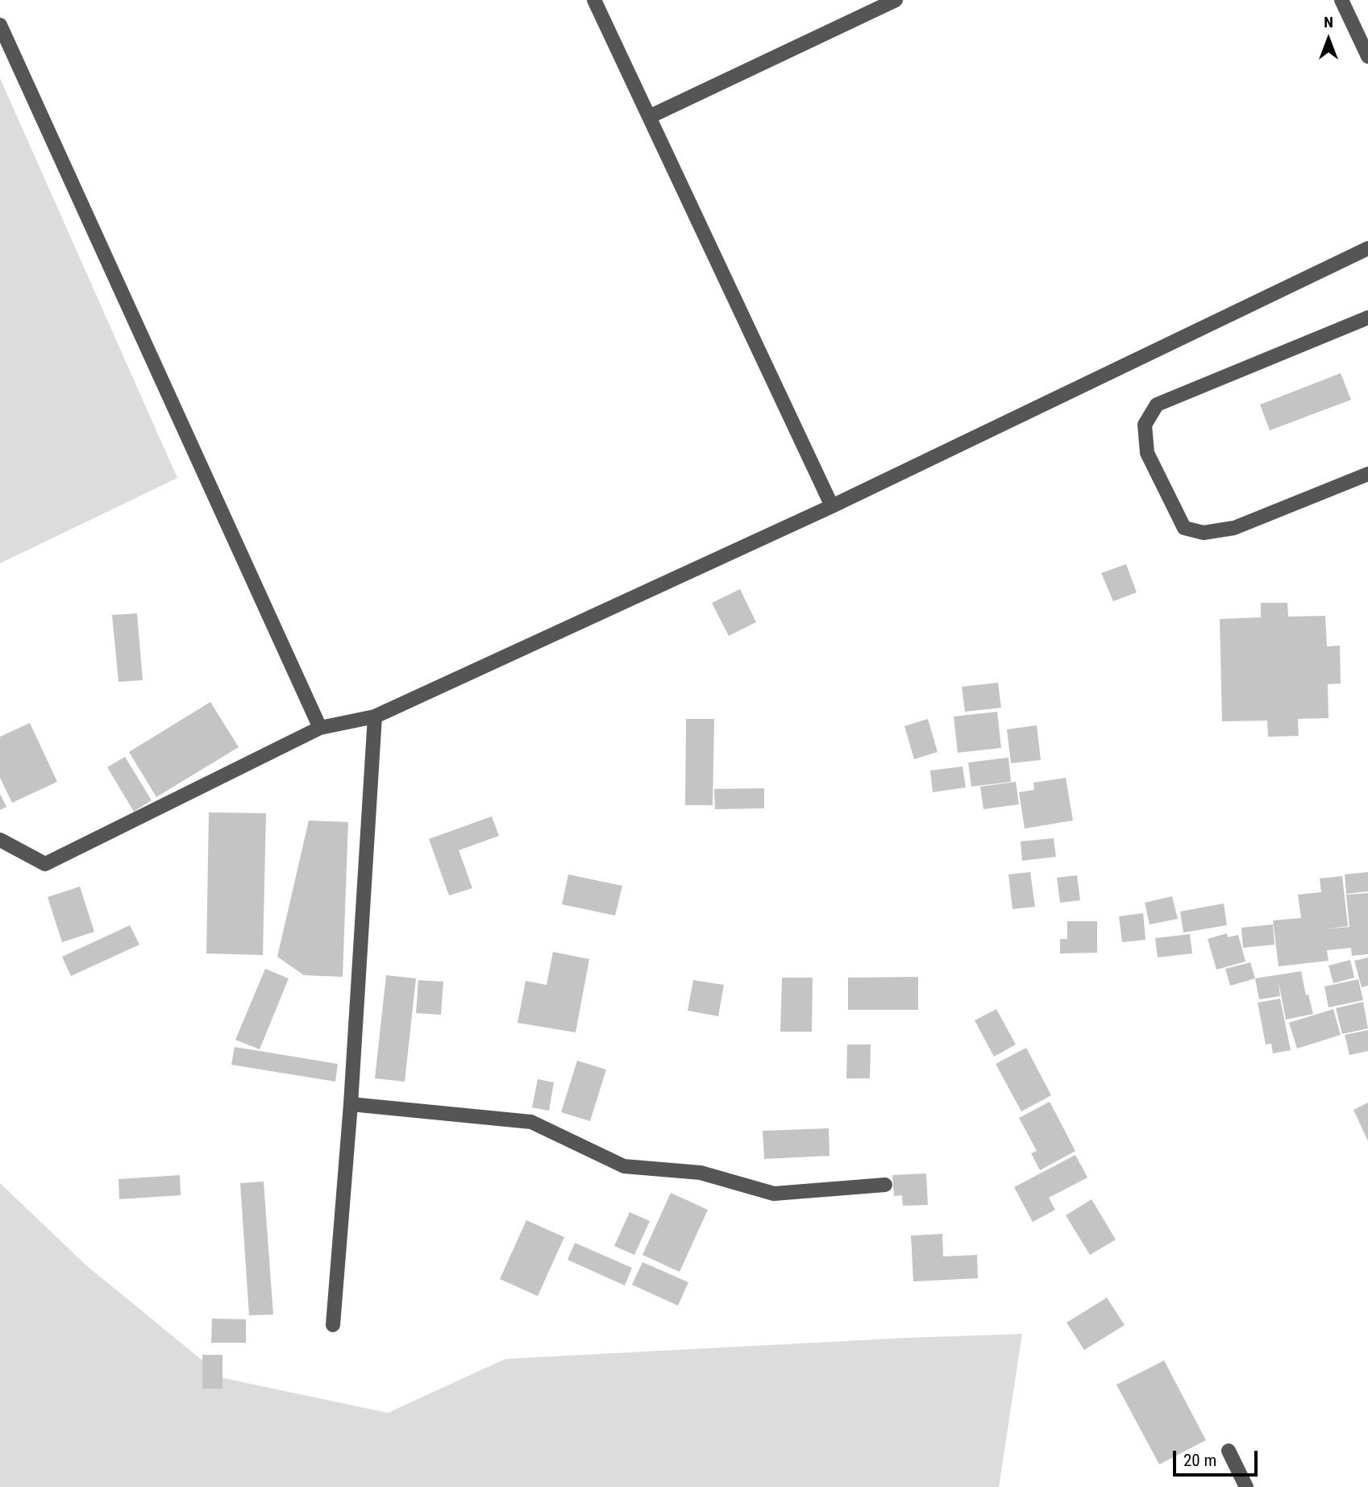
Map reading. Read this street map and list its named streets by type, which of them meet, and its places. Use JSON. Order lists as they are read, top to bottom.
{
  "scale_bar": "20 m",
  "north": "top"
}
